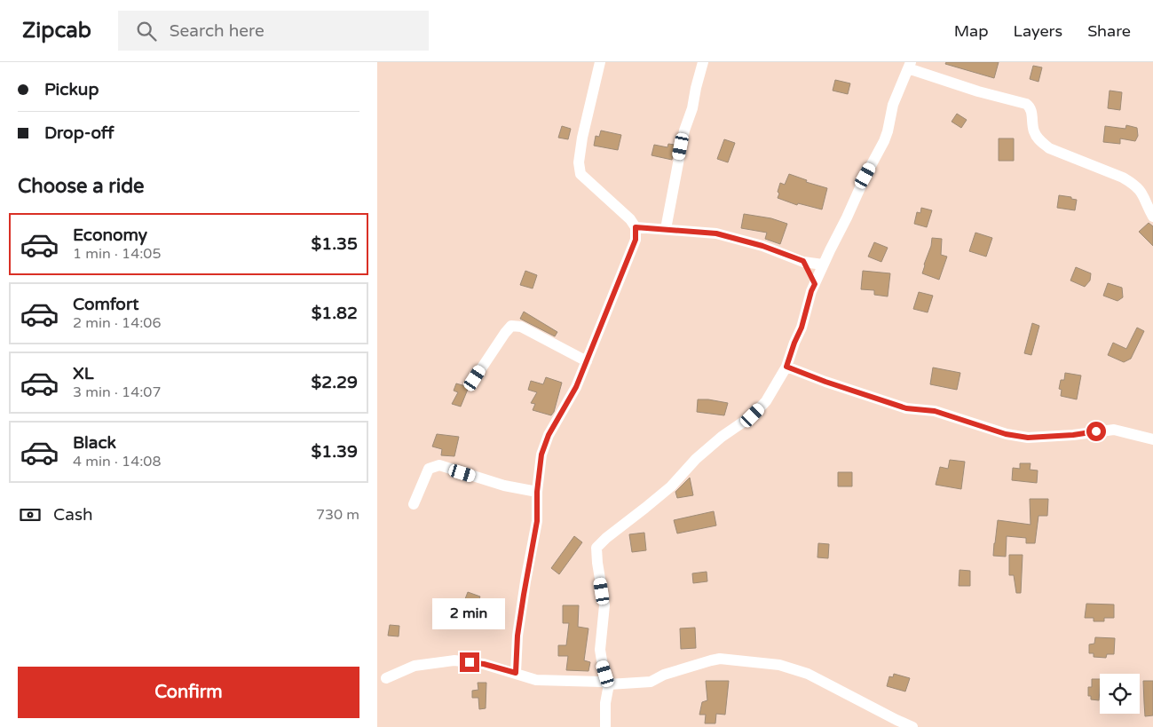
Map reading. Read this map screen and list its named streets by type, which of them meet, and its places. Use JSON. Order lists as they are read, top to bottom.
{
  "page": {
    "header": "Zipcab",
    "search": "Search here",
    "nav": ["Map", "Layers", "Share"],
    "banner": ["Pickup", "Drop-off"],
    "heading": "Choose a ride",
    "list": [
      {
        "name": "Economy",
        "note": "1 min · 14:05",
        "value": "$1.35"
      },
      {
        "name": "Comfort",
        "note": "2 min · 14:06",
        "value": "$1.82"
      },
      {
        "name": "XL",
        "note": "3 min · 14:07",
        "value": "$2.29"
      },
      {
        "name": "Black",
        "note": "4 min · 14:08",
        "value": "$1.39"
      }
    ],
    "pay": ["Cash", "730 m"],
    "bubble": "2 min",
    "buttons": "Confirm"
  }
}
